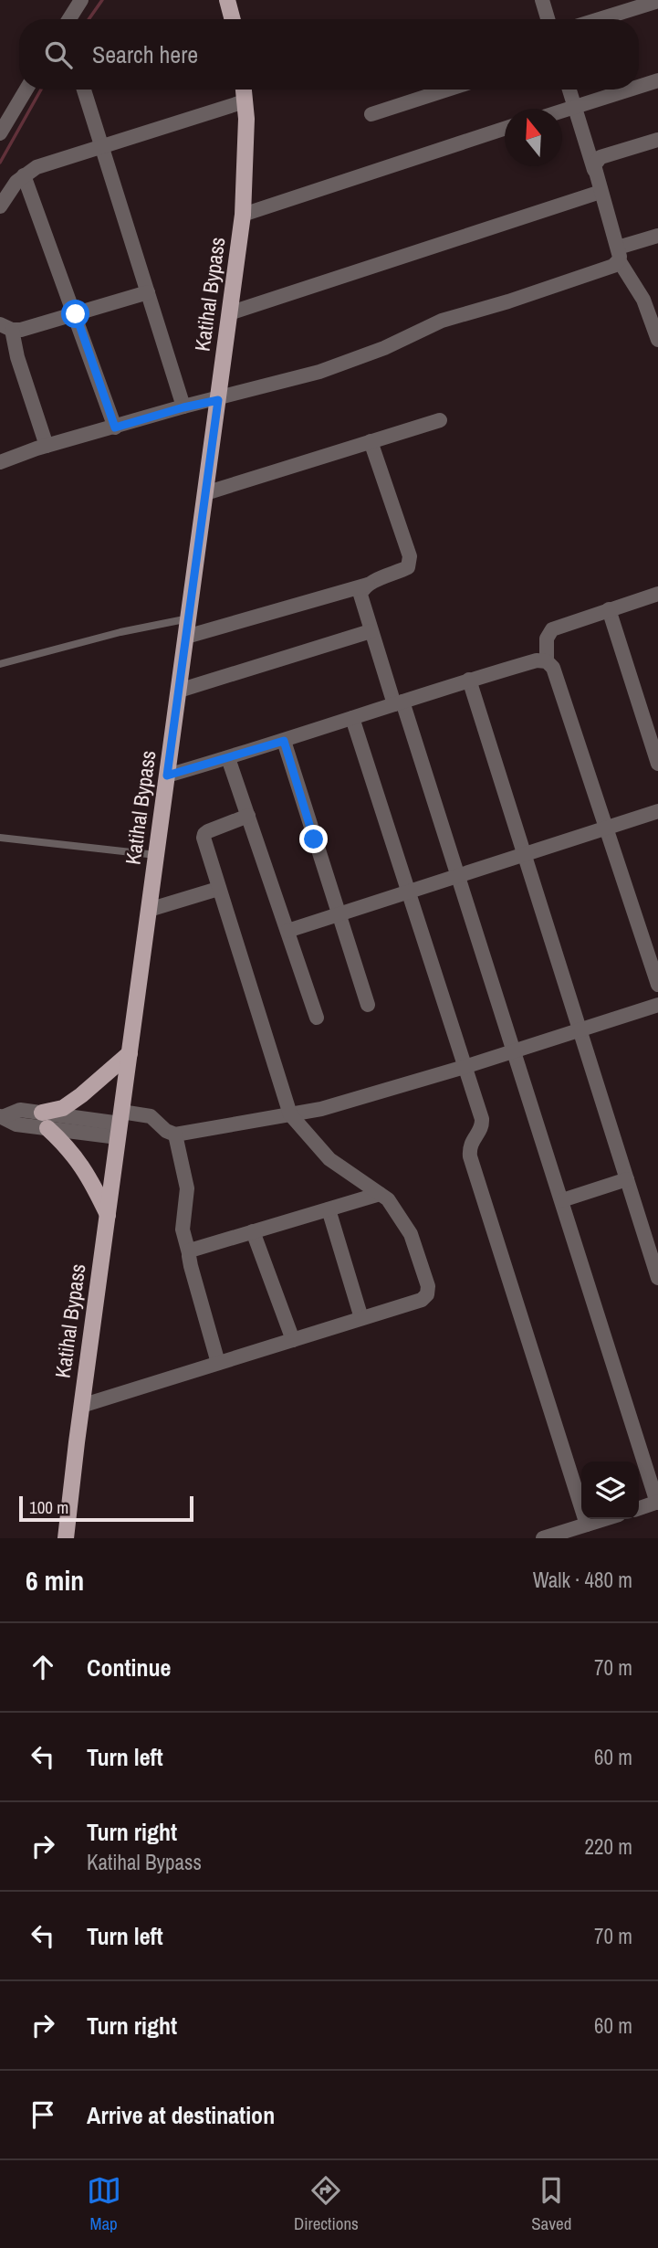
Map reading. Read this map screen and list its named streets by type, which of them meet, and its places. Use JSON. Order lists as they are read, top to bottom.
{
  "streets": {
    "main road": ["Katihal Bypass"]
  },
  "scale_bar": "100 m",
  "north": "top",
  "page": {
    "search": "Search here",
    "scale": "100 m",
    "heading": ["6 min", "Walk · 480 m"],
    "list": [
      ["Continue", "70 m"],
      ["Turn left", "60 m"],
      ["Turn right", "Katihal Bypass", "220 m"],
      ["Turn left", "70 m"],
      ["Turn right", "60 m"],
      "Arrive at destination"
    ],
    "nav": ["Map", "Directions", "Saved"]
  }
}
